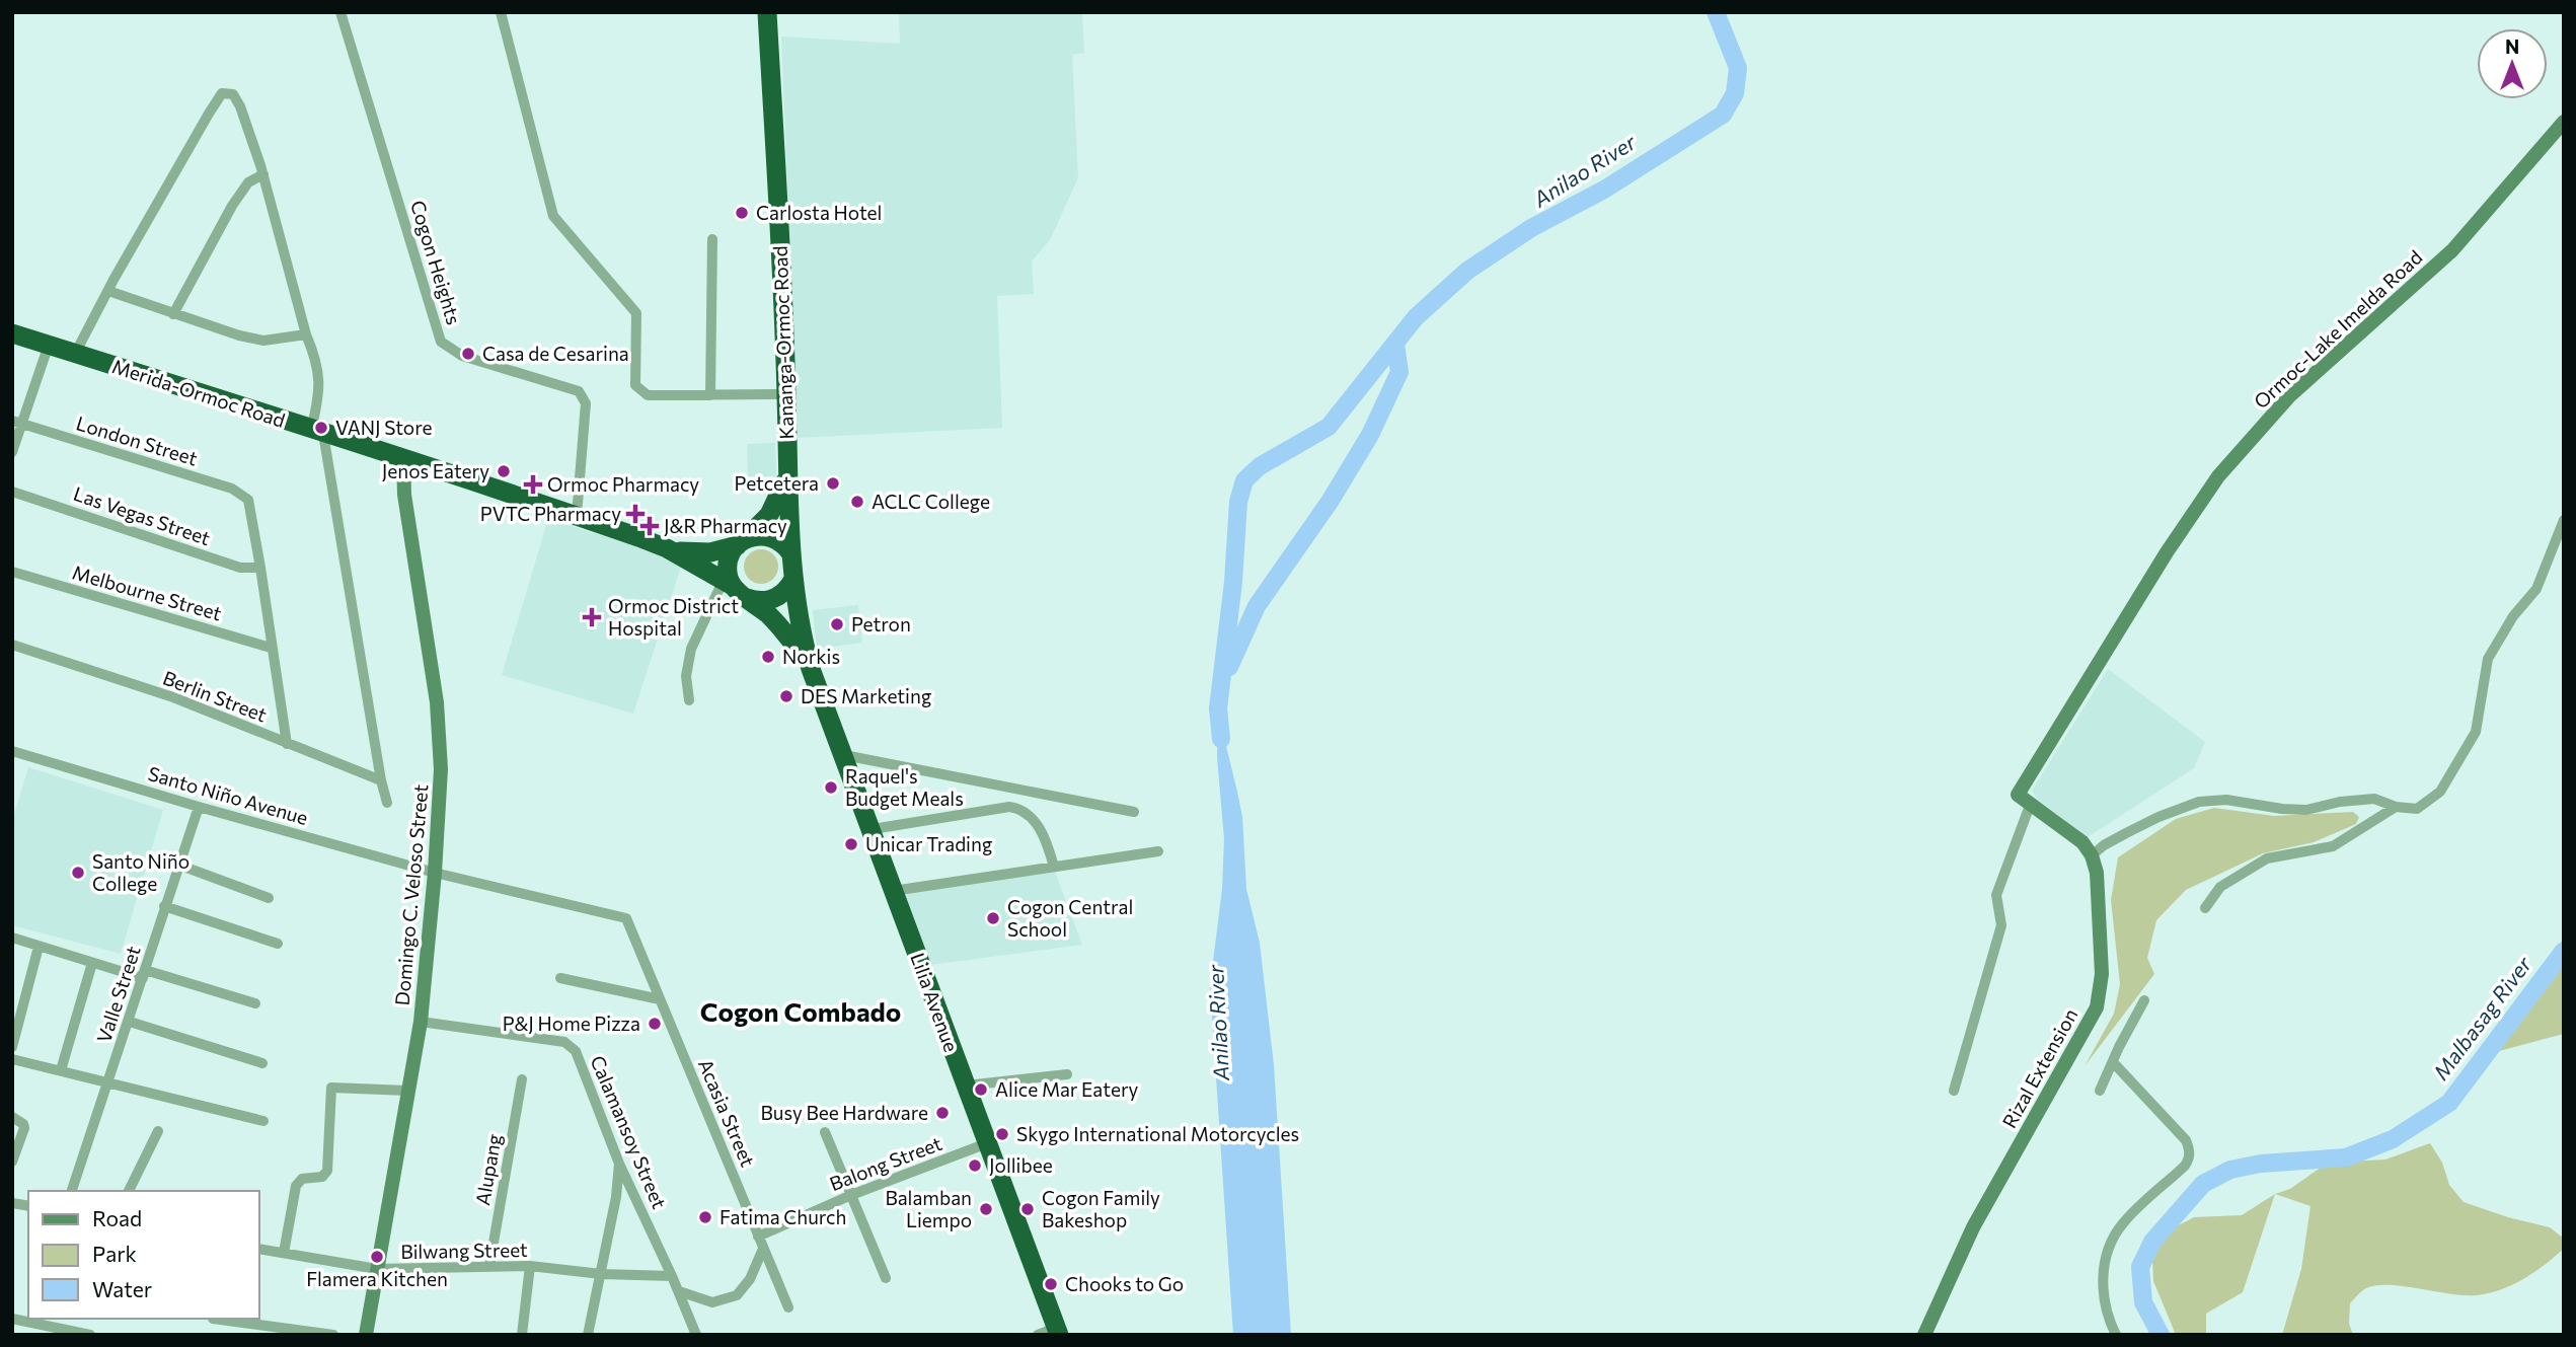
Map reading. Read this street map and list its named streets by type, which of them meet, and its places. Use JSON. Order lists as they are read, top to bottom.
{
  "streets": {
    "highway": ["Kananga-Ormoc Road", "Merida-Ormoc Road", "Lilia Avenue"],
    "street": [
      "Cogon Heights",
      "Ormoc-Lake Imelda Road",
      "London Street",
      "Las Vegas Street",
      "Melbourne Street",
      "Berlin Street",
      "Santo Niño Avenue",
      "Domingo C. Veloso Street",
      "Valle Street",
      "Rizal Extension",
      "Acasia Street",
      "Calamansoy Street",
      "Balong Street",
      "Alupang",
      "Bilwang Street"
    ]
  },
  "crossings": [
    ["Cogon Heights", "Merida-Ormoc Road"],
    ["Kananga-Ormoc Road", "Merida-Ormoc Road"],
    ["Merida-Ormoc Road", "Domingo C. Veloso Street"],
    ["Merida-Ormoc Road", "Lilia Avenue"],
    ["London Street", "Las Vegas Street"],
    ["Santo Niño Avenue", "Domingo C. Veloso Street"],
    ["Santo Niño Avenue", "Valle Street"],
    ["Santo Niño Avenue", "Acasia Street"],
    ["Domingo C. Veloso Street", "Acasia Street"],
    ["Domingo C. Veloso Street", "Calamansoy Street"],
    ["Domingo C. Veloso Street", "Bilwang Street"],
    ["Lilia Avenue", "Balong Street"],
    ["Acasia Street", "Balong Street"],
    ["Calamansoy Street", "Bilwang Street"],
    ["Alupang", "Bilwang Street"]
  ],
  "districts": ["Cogon Combado"],
  "water": ["Anilao River", "Malbasag River"],
  "places": {
    "other": [
      "Carlosta Hotel",
      "Casa de Cesarina",
      "VANJ Store",
      "Jenos Eatery",
      "Petcetera",
      "ACLC College",
      "Petron",
      "Norkis",
      "DES Marketing",
      "Raquel's Budget Meals",
      "Unicar Trading",
      "Santo Niño College",
      "Cogon Central School",
      "P&J Home Pizza",
      "Alice Mar Eatery",
      "Busy Bee Hardware",
      "Skygo International Motorcycles",
      "Jollibee",
      "Balamban Liempo",
      "Cogon Family Bakeshop",
      "Fatima Church",
      "Flamera Kitchen",
      "Chooks to Go"
    ],
    "health": [
      "Ormoc Pharmacy",
      "PVTC Pharmacy",
      "J&R Pharmacy",
      "Ormoc District Hospital"
    ]
  },
  "legend": ["Road", "Park", "Water"],
  "north": "top"
}
